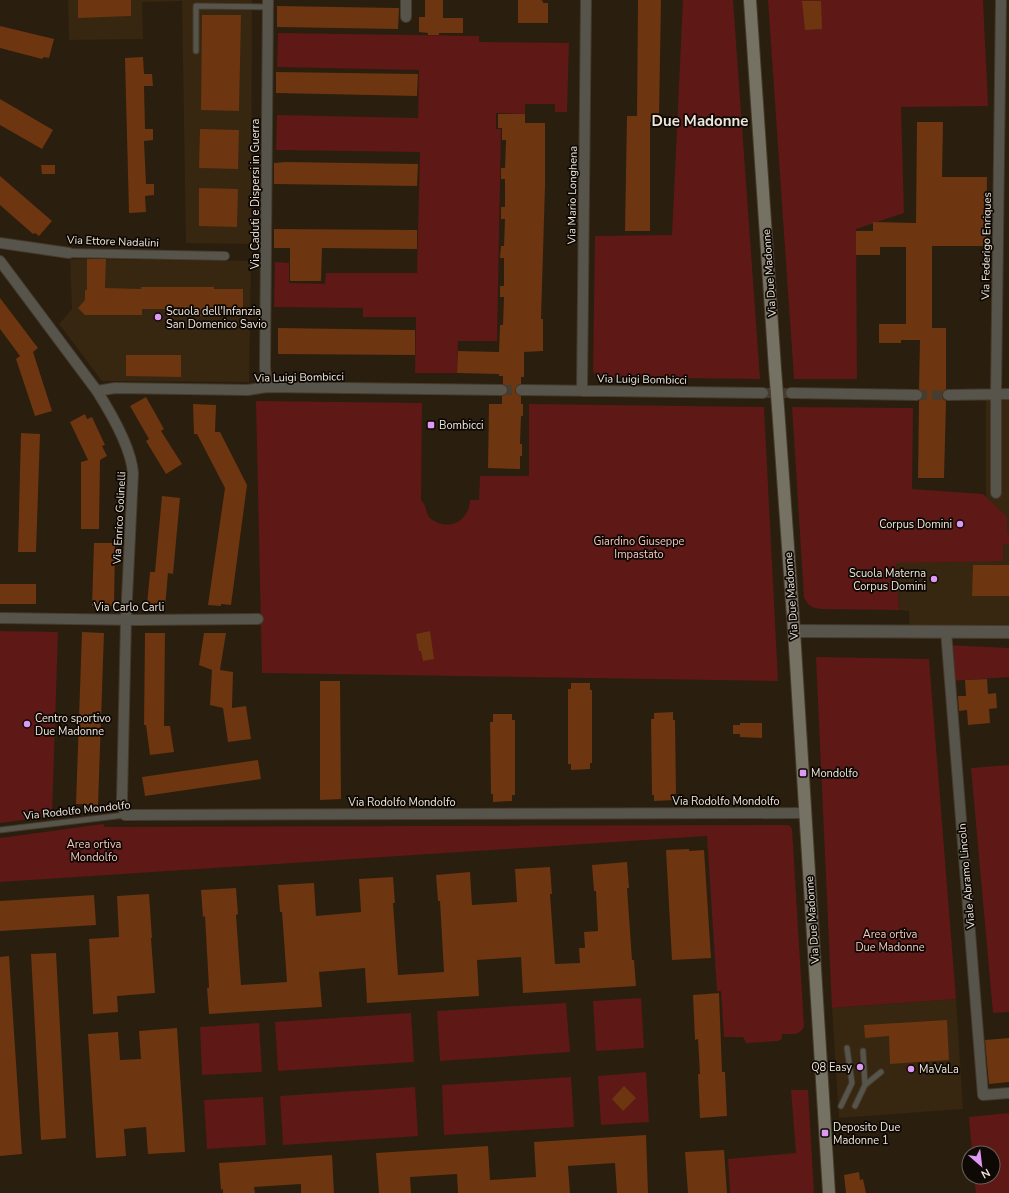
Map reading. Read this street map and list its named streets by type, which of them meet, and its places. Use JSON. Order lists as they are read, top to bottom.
{
  "streets": {
    "main road": ["Via Due Madonne"],
    "street": [
      "Via Caduti e Dispersi in Guerra",
      "Via Mario Longhena",
      "Via Ettore Nadalini",
      "Via Federigo Enriques",
      "Via Luigi Bombicci",
      "Via Enrico Golinelli",
      "Via Carlo Carli",
      "Via Rodolfo Mondolfo",
      "Viale Abramo Lincoln"
    ]
  },
  "crossings": [
    ["Via Caduti e Dispersi in Guerra", "Via Luigi Bombicci"],
    ["Via Mario Longhena", "Via Luigi Bombicci"],
    ["Via Due Madonne", "Via Rodolfo Mondolfo"],
    ["Via Luigi Bombicci", "Via Enrico Golinelli"],
    ["Via Enrico Golinelli", "Via Carlo Carli"],
    ["Via Enrico Golinelli", "Via Rodolfo Mondolfo"]
  ],
  "districts": ["Due Madonne"],
  "parks": ["Giardino Giuseppe Impastato", "Area ortiva Mondolfo", "Area ortiva Due Madonne"],
  "places": {
    "other": [
      "Scuola dell'Infanzia San Domenico Savio",
      "Corpus Domini",
      "Scuola Materna Corpus Domini",
      "Centro sportivo Due Madonne",
      "Q8 Easy",
      "MaVaLa"
    ],
    "transit": ["Bombicci", "Mondolfo", "Deposito Due Madonne 1"]
  },
  "north": "bottom right"
}
